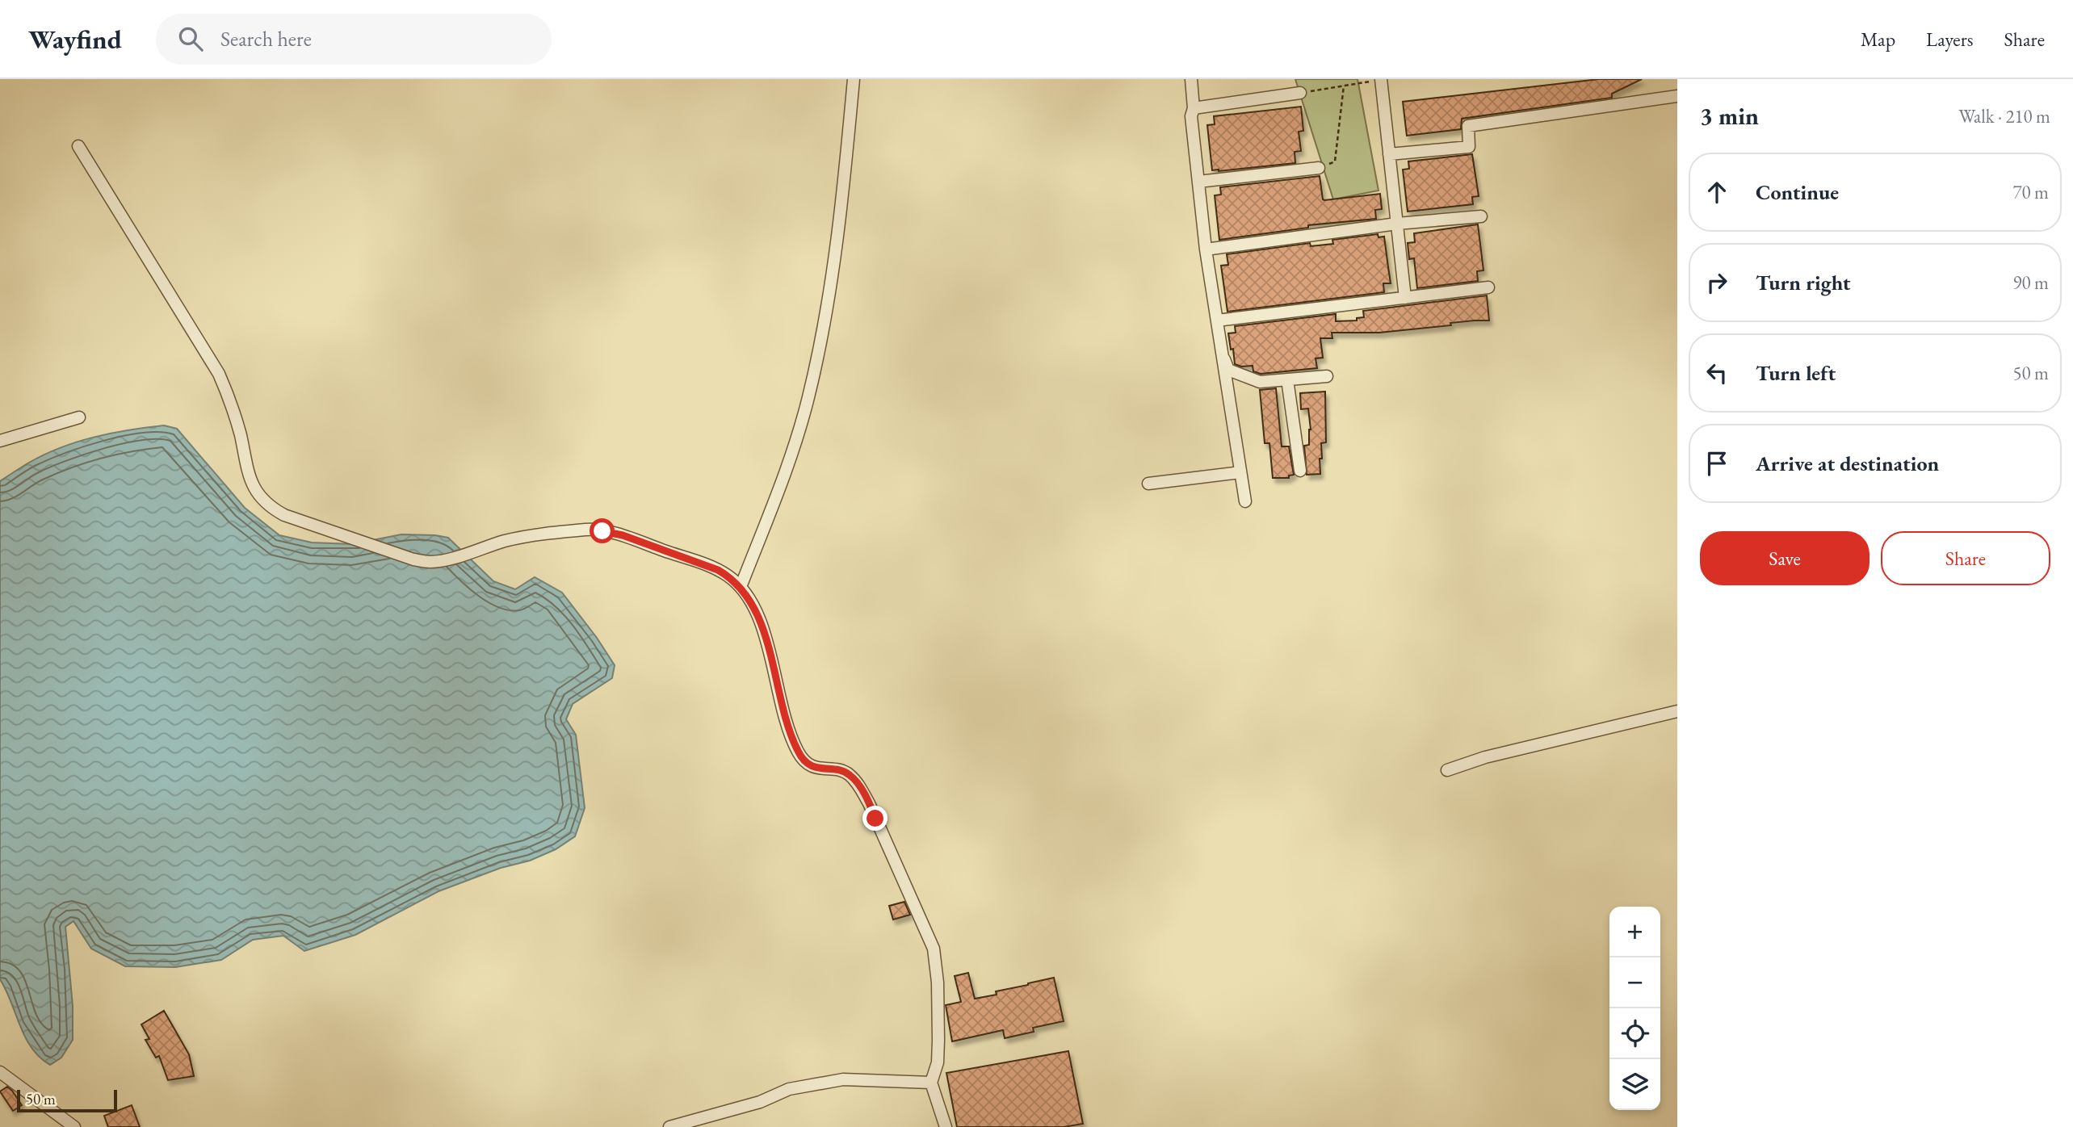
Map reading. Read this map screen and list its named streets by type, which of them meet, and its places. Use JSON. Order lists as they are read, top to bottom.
{
  "scale_bar": "50 m",
  "page": {
    "header": "Wayfind",
    "search": "Search here",
    "nav": ["Map", "Layers", "Share"],
    "heading": ["3 min", "Walk · 210 m"],
    "list": [
      ["Continue", "70 m"],
      ["Turn right", "90 m"],
      ["Turn left", "50 m"],
      "Arrive at destination"
    ],
    "buttons": ["Save", "Share"],
    "map_buttons": ["+", "−"],
    "scale": "50 m"
  }
}
